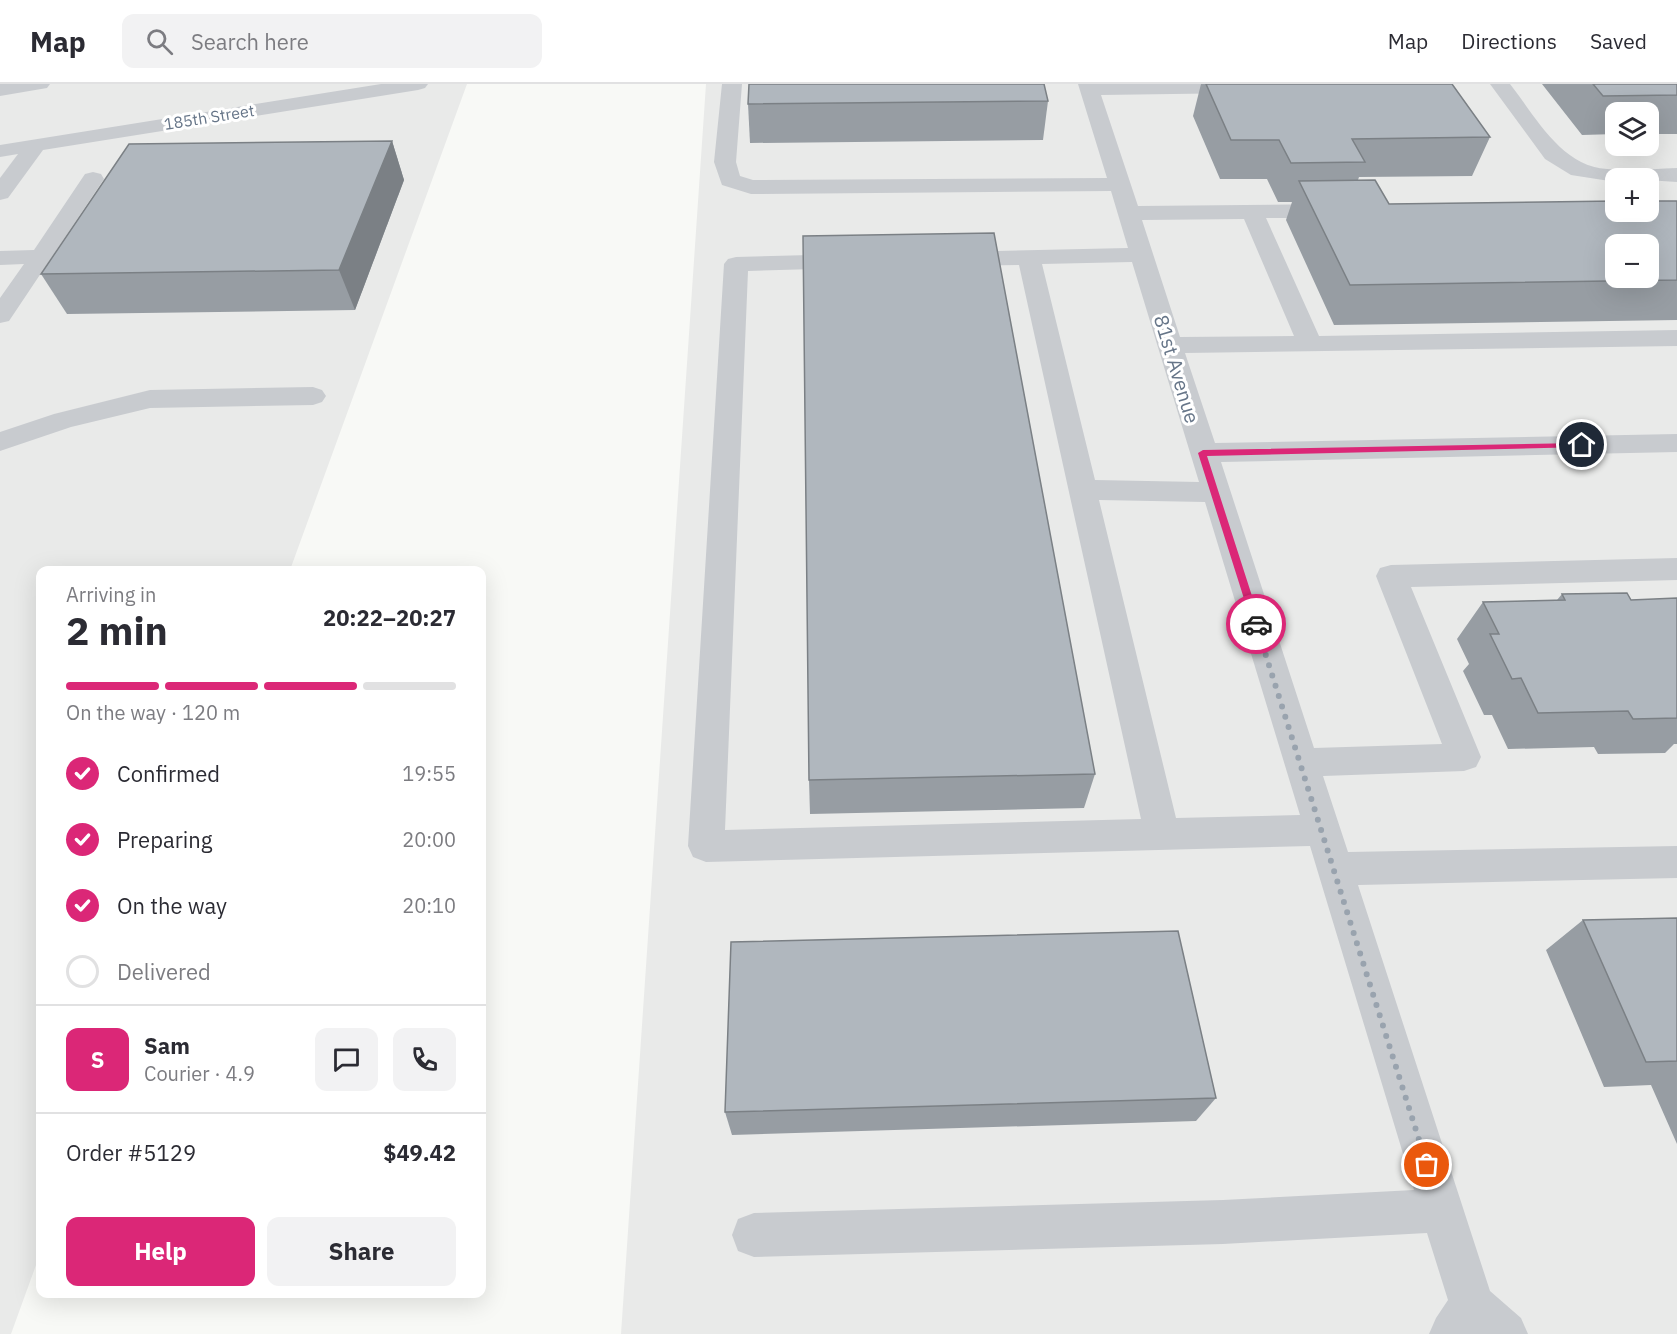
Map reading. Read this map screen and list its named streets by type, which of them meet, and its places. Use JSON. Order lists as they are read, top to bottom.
{
  "streets": {
    "street": ["185th Street", "81st Avenue"]
  },
  "page": {
    "header": "Map",
    "search": "Search here",
    "nav": ["Map", "Directions", "Saved"],
    "map_buttons": ["+", "−"],
    "heading": ["2 min", "Arriving in", "20:22–20:27"],
    "panel": [
      "Sam",
      "Courier · 4.9",
      "Order #5129",
      "$49.42"
    ],
    "bar": "On the way · 120 m",
    "list": [
      ["Confirmed", "19:55"],
      ["Preparing", "20:00"],
      ["On the way", "20:10"],
      "Delivered"
    ],
    "round": "S",
    "buttons": ["Help", "Share"]
  }
}
